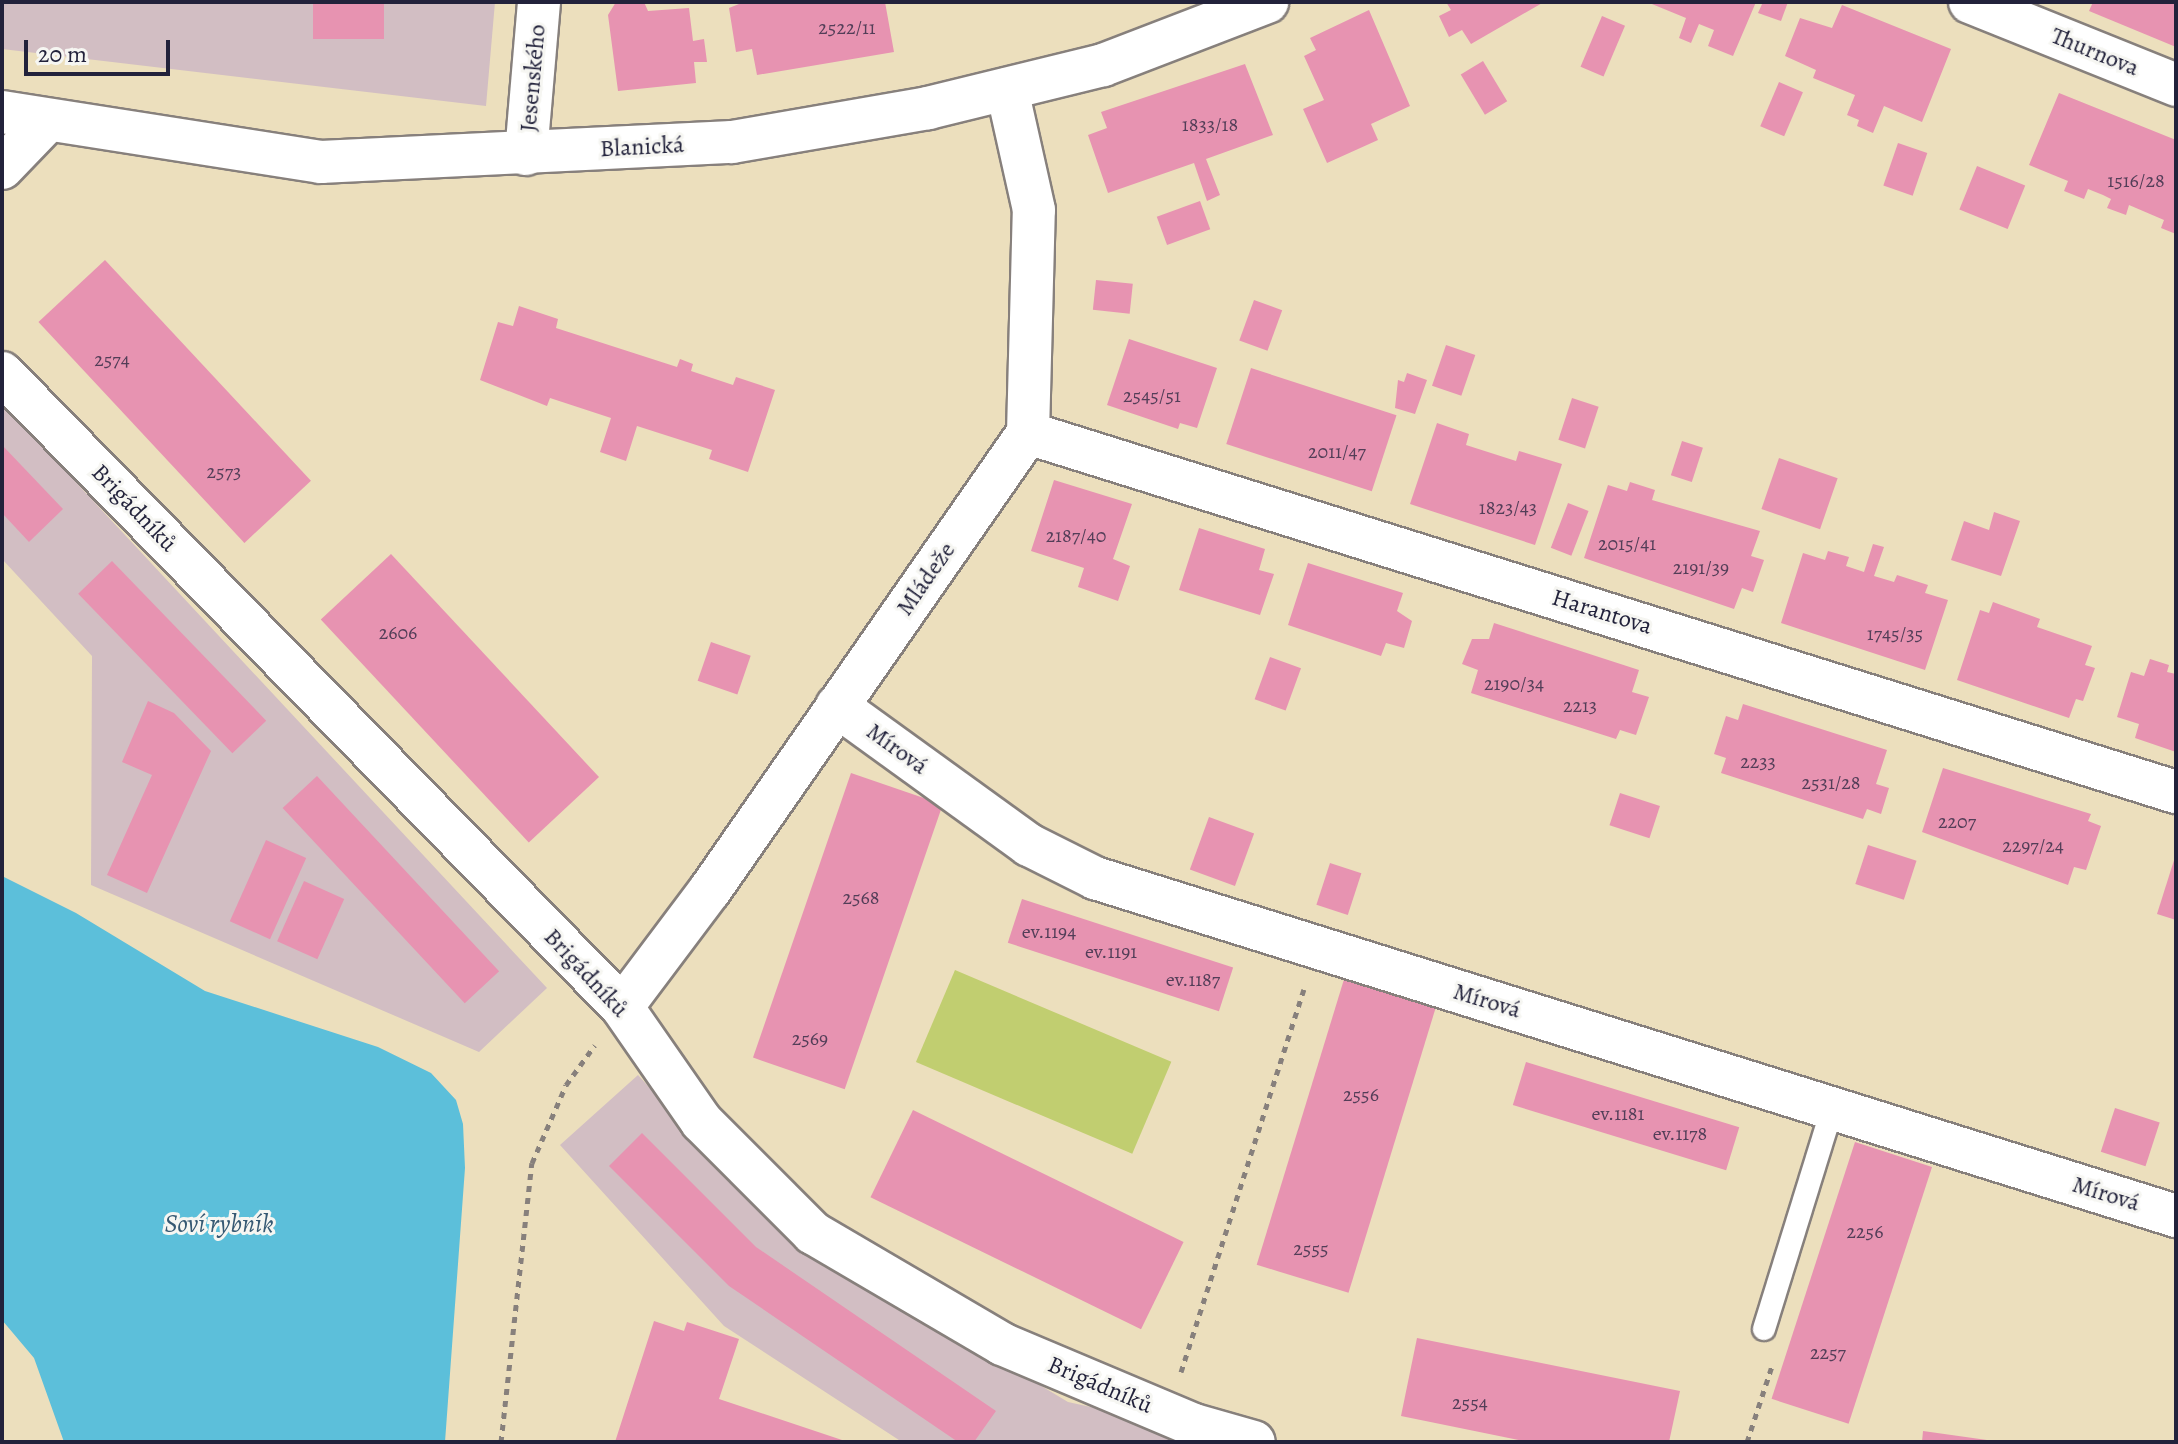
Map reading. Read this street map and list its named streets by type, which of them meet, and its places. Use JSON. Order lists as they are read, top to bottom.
{
  "streets": {
    "street": [
      "Thurnova",
      "Jesenského",
      "Blanická",
      "Brigádníků",
      "Mládeže",
      "Harantova",
      "Mírová"
    ]
  },
  "crossings": [
    ["Jesenského", "Blanická"],
    ["Brigádníků", "Mládeže"],
    ["Mládeže", "Harantova"],
    ["Mládeže", "Mírová"]
  ],
  "water": ["Soví rybník"],
  "house_numbers": [
    "2522/11",
    "1833/18",
    "1516/28",
    "2574",
    "2545/51",
    "2011/47",
    "2573",
    "1823/43",
    "2187/40",
    "2015/41",
    "2191/39",
    "2606",
    "1745/35",
    "2190/34",
    "2213",
    "2233",
    "2531/28",
    "2207",
    "2297/24",
    "2568",
    "ev.1194",
    "ev.1191",
    "ev.1187",
    "2569",
    "2556",
    "ev.1181",
    "ev.1178",
    "2256",
    "2555",
    "2257",
    "2554"
  ],
  "scale_bar": "20 m"
}
